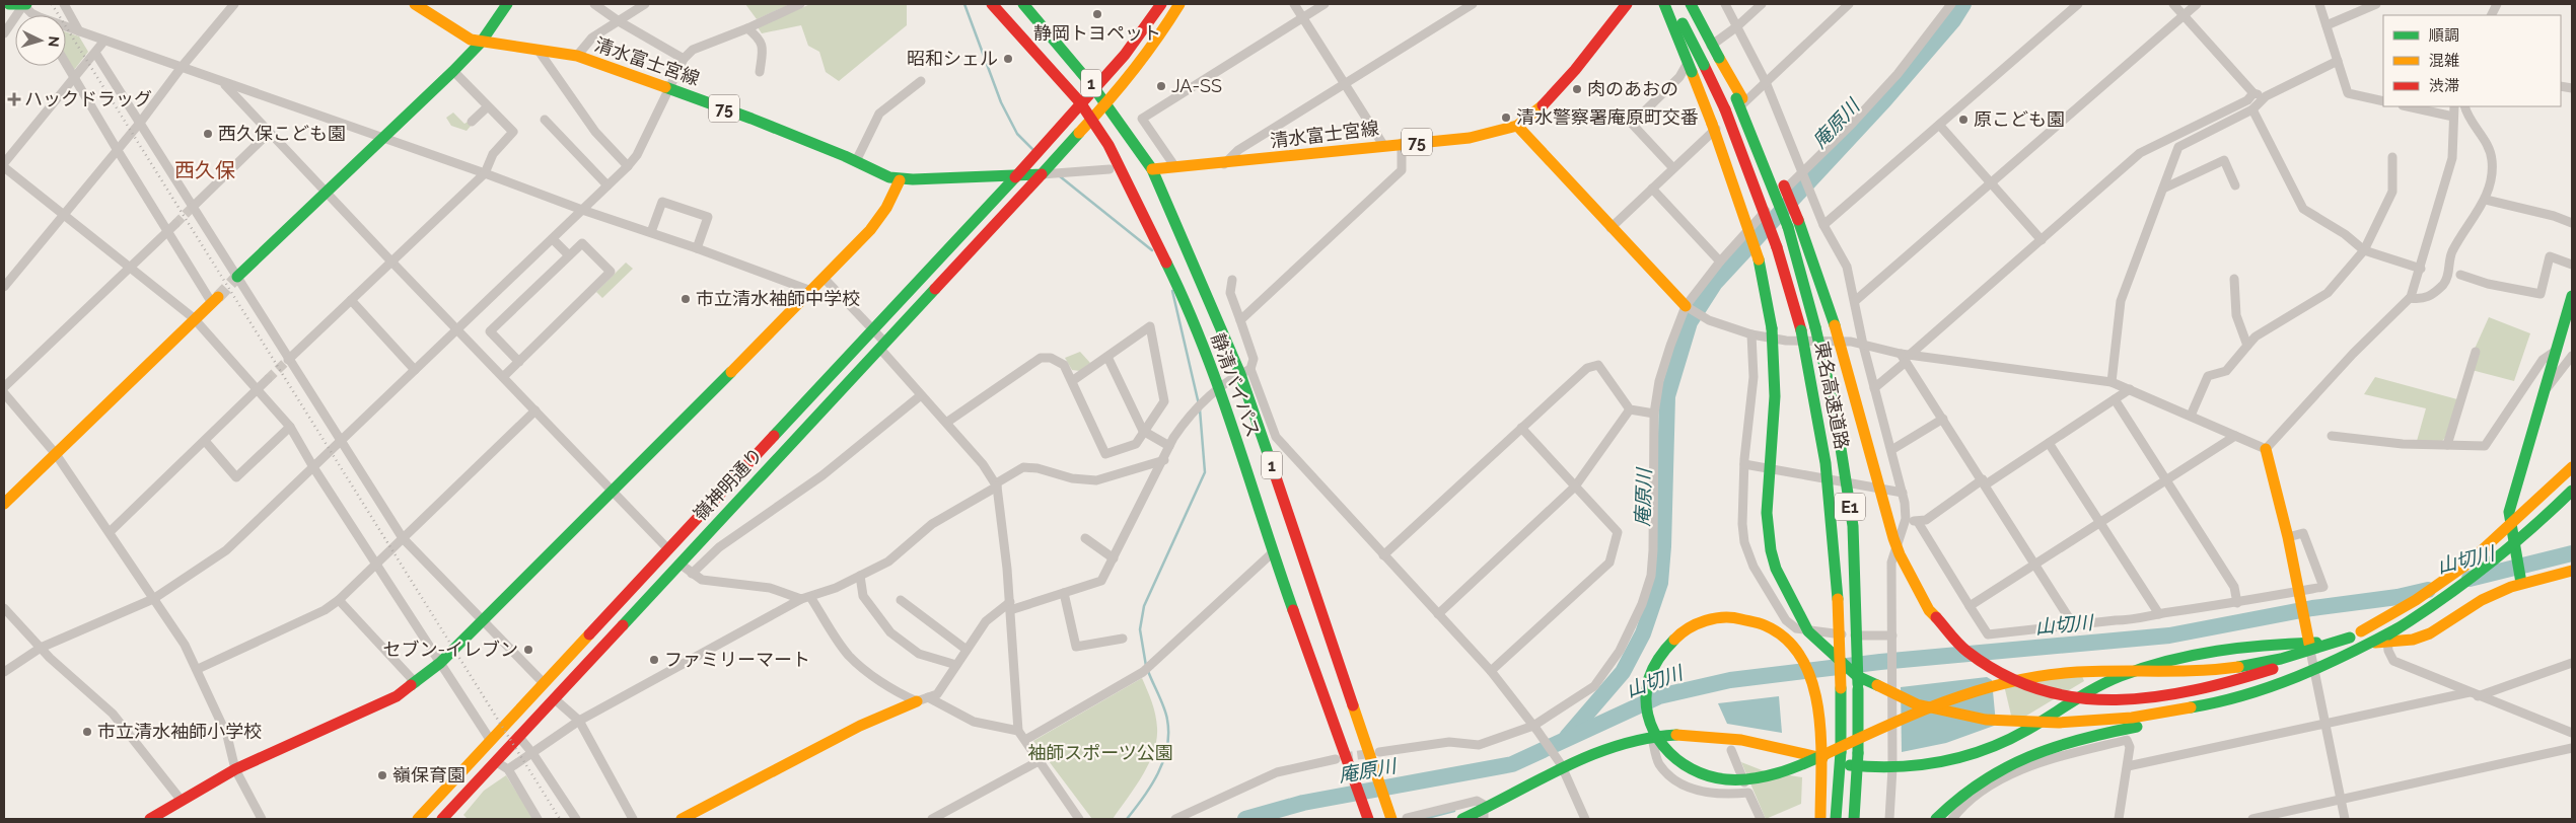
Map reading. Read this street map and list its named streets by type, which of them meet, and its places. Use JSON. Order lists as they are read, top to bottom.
{
  "streets": {
    "main road": [
      "清水富士宮線",
      "1",
      "75",
      "静清バイパス",
      "東名高速道路",
      "嶺神明通り",
      "E1"
    ]
  },
  "crossings": [
    ["清水富士宮線", "静清バイパス"],
    ["清水富士宮線", "嶺神明通り"]
  ],
  "districts": ["西久保"],
  "water": ["庵原川", "山切川"],
  "parks": ["袖師スポーツ公園"],
  "places": {
    "other": [
      "静岡トヨペット",
      "昭和シェル",
      "JA-SS",
      "肉のあおの",
      "清水警察署庵原町交番",
      "原こども園",
      "西久保こども園",
      "市立清水袖師中学校",
      "セブン-イレブン",
      "ファミリーマート",
      "市立清水袖師小学校",
      "嶺保育園"
    ],
    "health": ["ハックドラッグ"]
  },
  "legend": ["順調", "混雑", "渋滞"],
  "north": "right"
}
